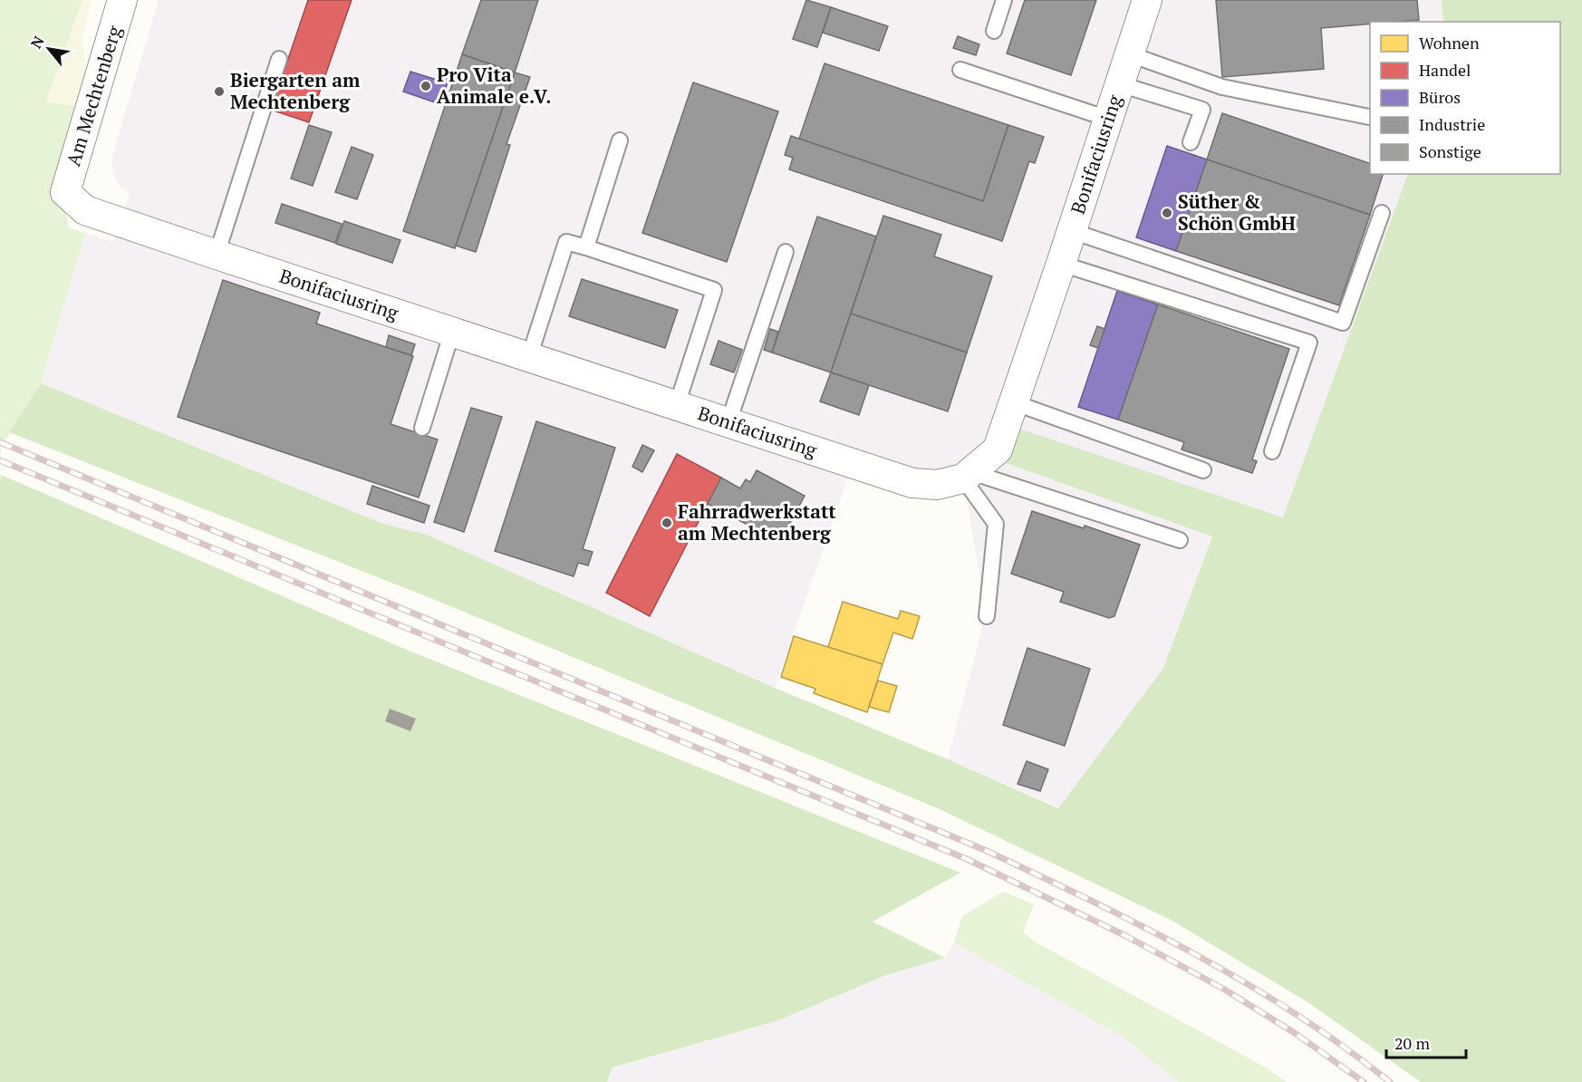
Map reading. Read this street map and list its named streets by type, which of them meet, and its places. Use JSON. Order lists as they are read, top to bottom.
{
  "streets": {
    "street": ["Am Mechtenberg", "Bonifaciusring"]
  },
  "crossings": [
    ["Am Mechtenberg", "Bonifaciusring"]
  ],
  "places": [
    "Pro Vita Animale e.V.",
    "Biergarten am Mechtenberg",
    "Süther & Schön GmbH",
    "Fahrradwerkstatt am Mechtenberg"
  ],
  "legend": [
    "Wohnen",
    "Handel",
    "Büros",
    "Industrie",
    "Sonstige"
  ],
  "scale_bar": "20 m",
  "north": "top left"
}
